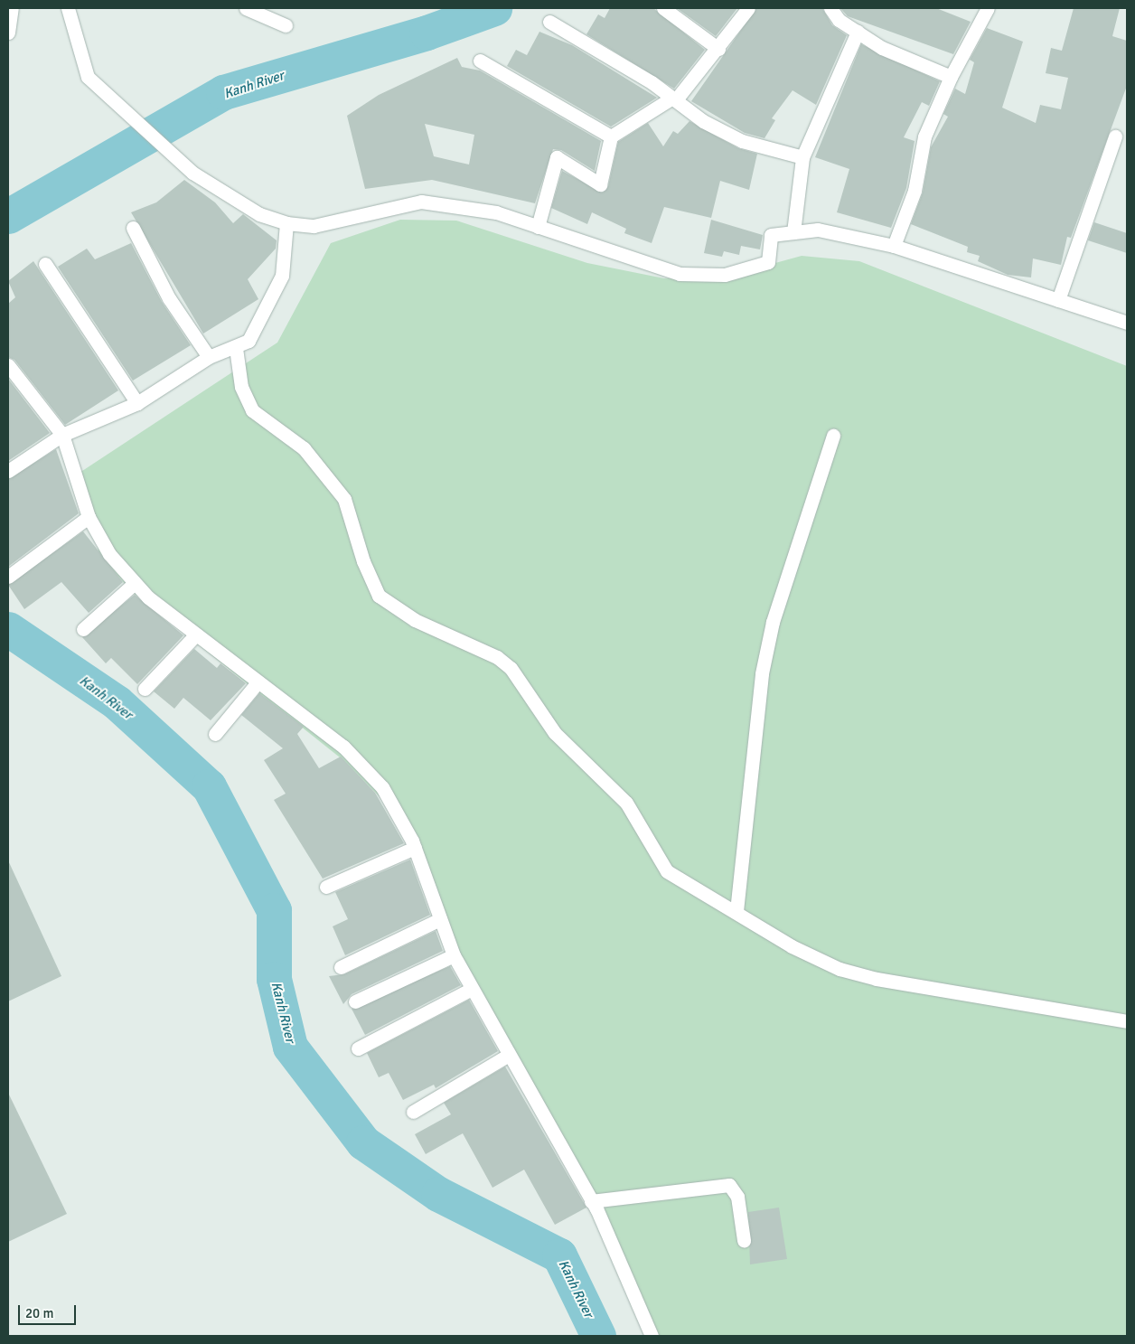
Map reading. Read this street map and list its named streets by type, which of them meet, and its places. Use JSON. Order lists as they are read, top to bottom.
{
  "water": ["Kanh River"],
  "scale_bar": "20 m"
}
